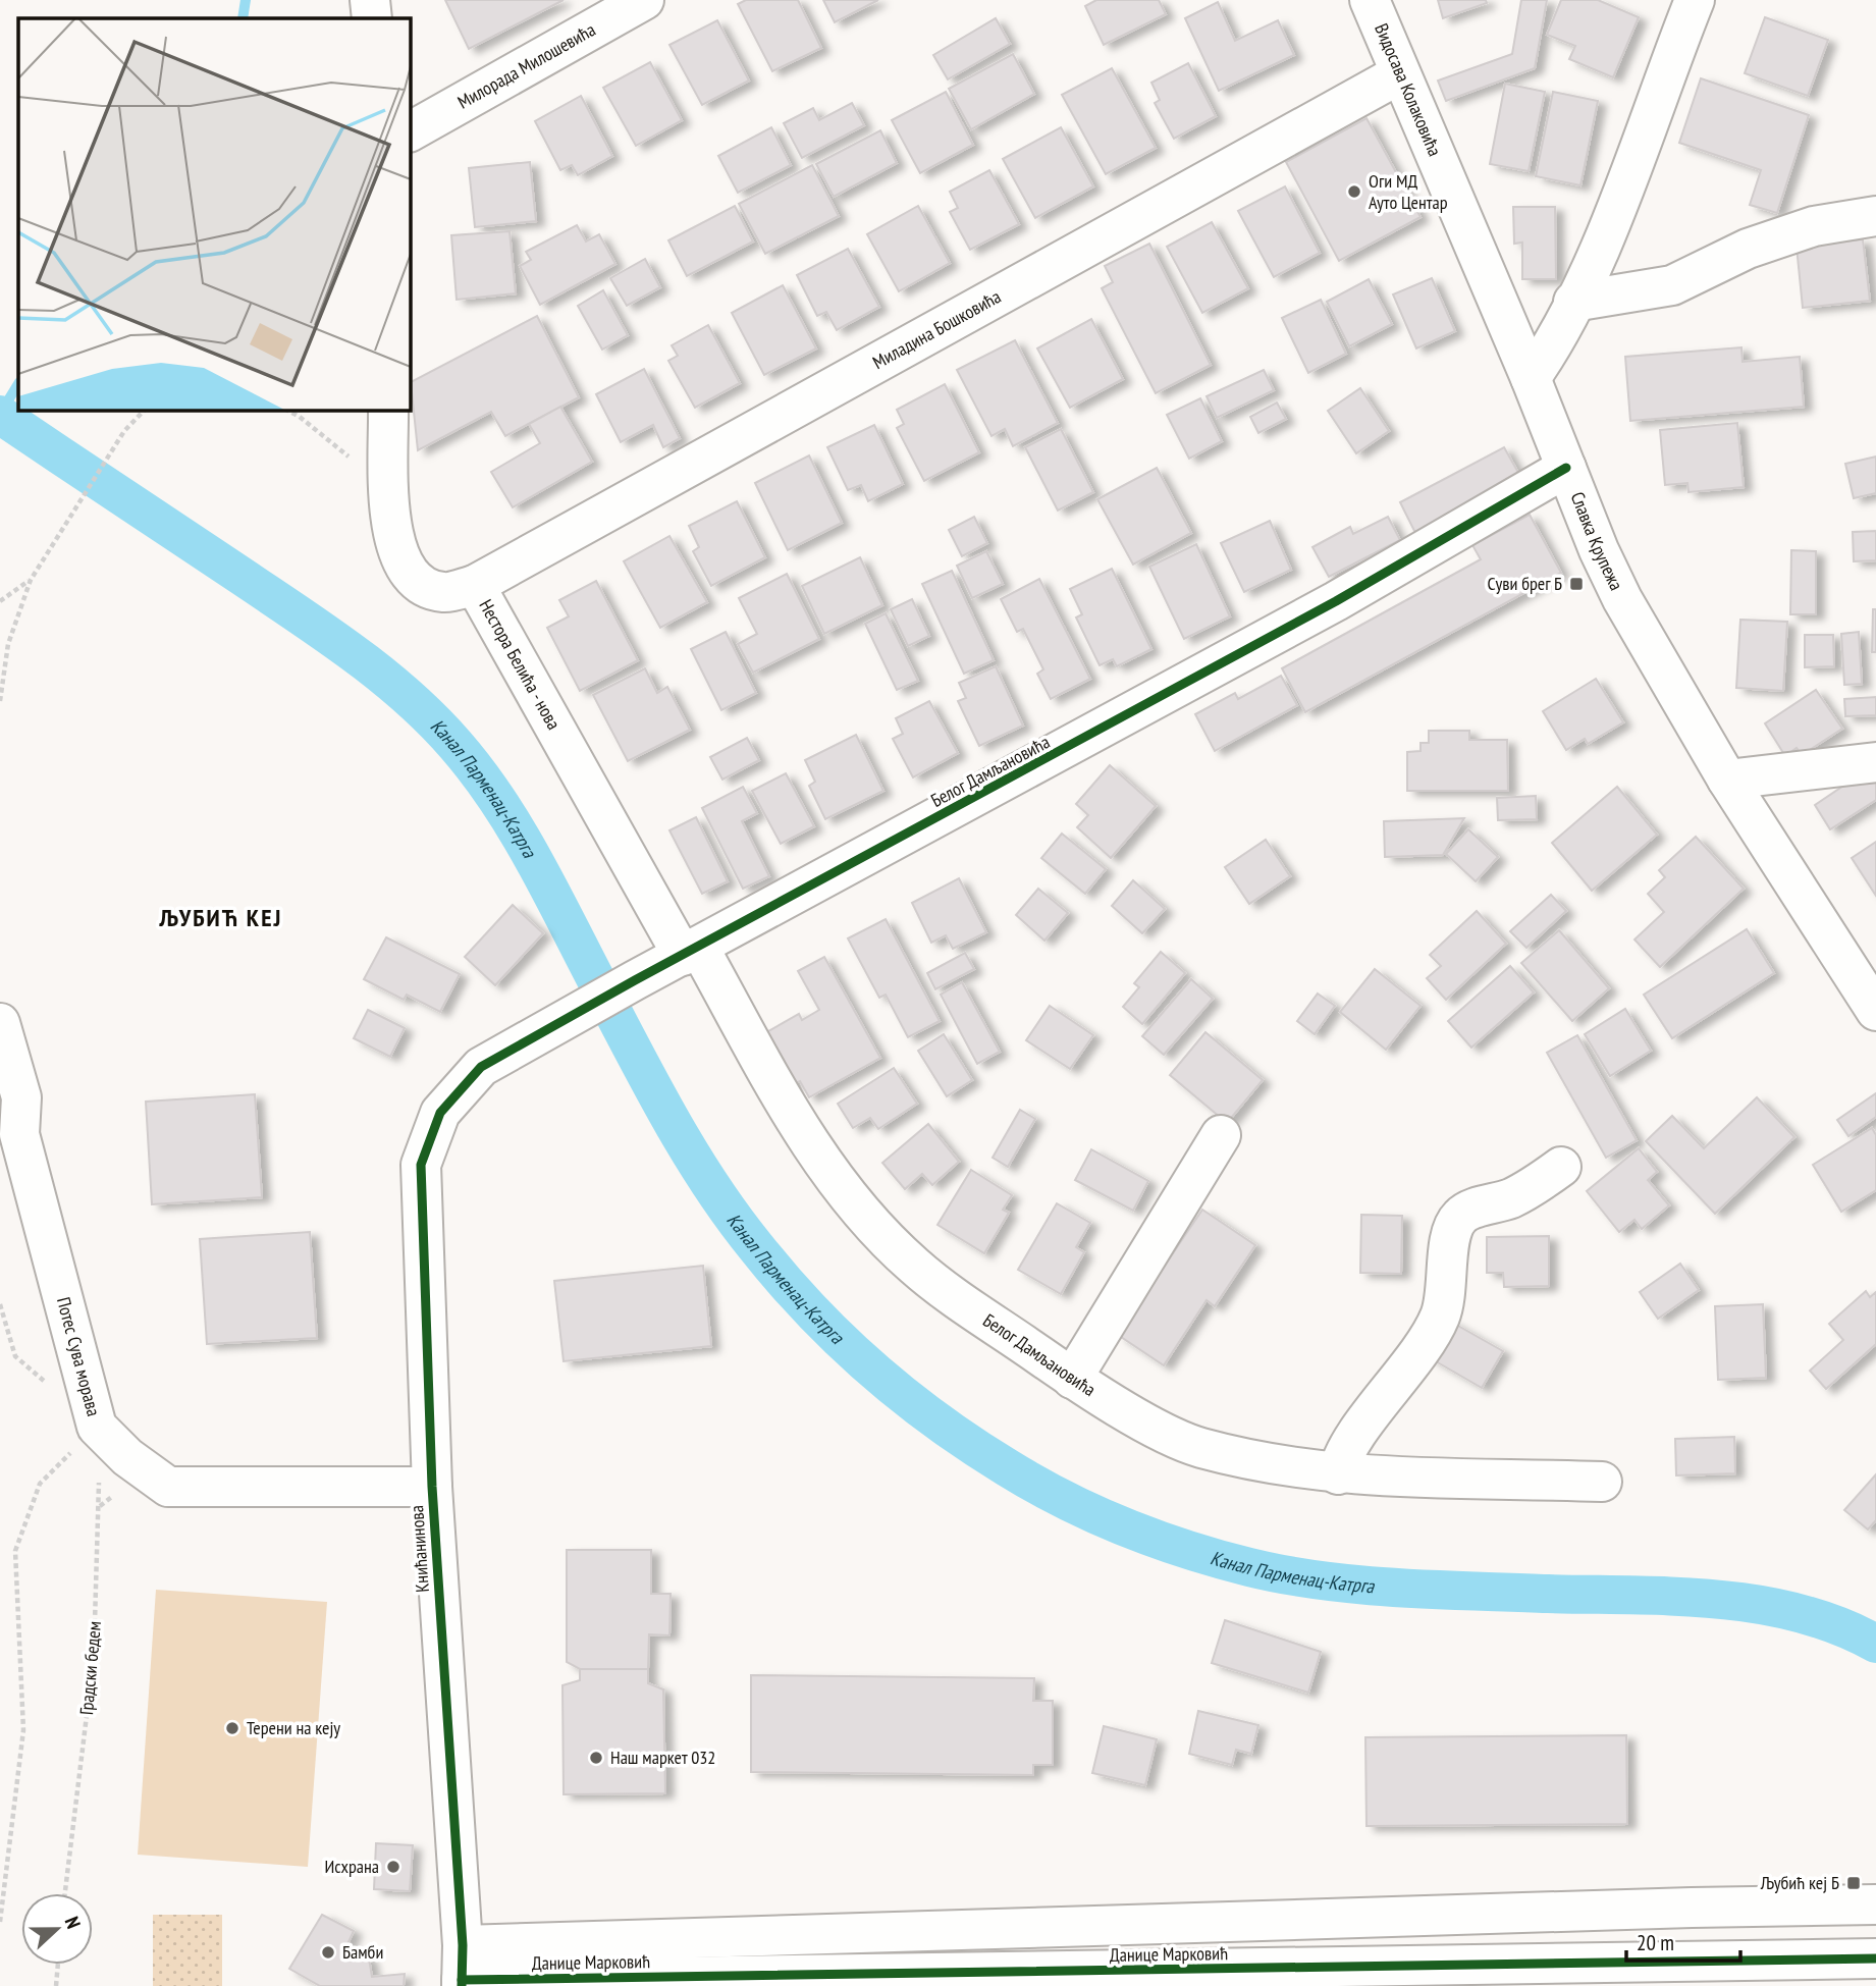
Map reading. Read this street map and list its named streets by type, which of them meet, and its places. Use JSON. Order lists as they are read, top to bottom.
{
  "streets": {
    "street": [
      "Милорада Милошевића",
      "Видосава Колаковића",
      "Миладина Бошковића",
      "Славка Крупежа",
      "Нестора Белића - нова",
      "Белог Дамљановића",
      "Потес Сува морава",
      "Книћанинова",
      "Данице Марковић"
    ],
    "path": ["Градски бедем"]
  },
  "crossings": [
    ["Видосава Колаковића", "Миладина Бошковића"],
    ["Видосава Колаковића", "Славка Крупежа"],
    ["Миладина Бошковића", "Нестора Белића - нова"],
    ["Славка Крупежа", "Белог Дамљановића"],
    ["Нестора Белића - нова", "Белог Дамљановића"],
    ["Белог Дамљановића", "Книћанинова"],
    ["Потес Сува морава", "Книћанинова"],
    ["Потес Сува морава", "Градски бедем"],
    ["Книћанинова", "Данице Марковић"]
  ],
  "districts": ["ЉУБИЋ КЕЈ"],
  "water": ["Канал Парменац-Катрга"],
  "places": {
    "other": [
      "Оги МД Ауто Центар",
      "Терени на кеју",
      "Наш маркет 032",
      "Исхрана",
      "Бамби"
    ],
    "transit": ["Суви брег Б", "Љубић кеј Б"]
  },
  "scale_bar": "20 m",
  "north": "right"
}
